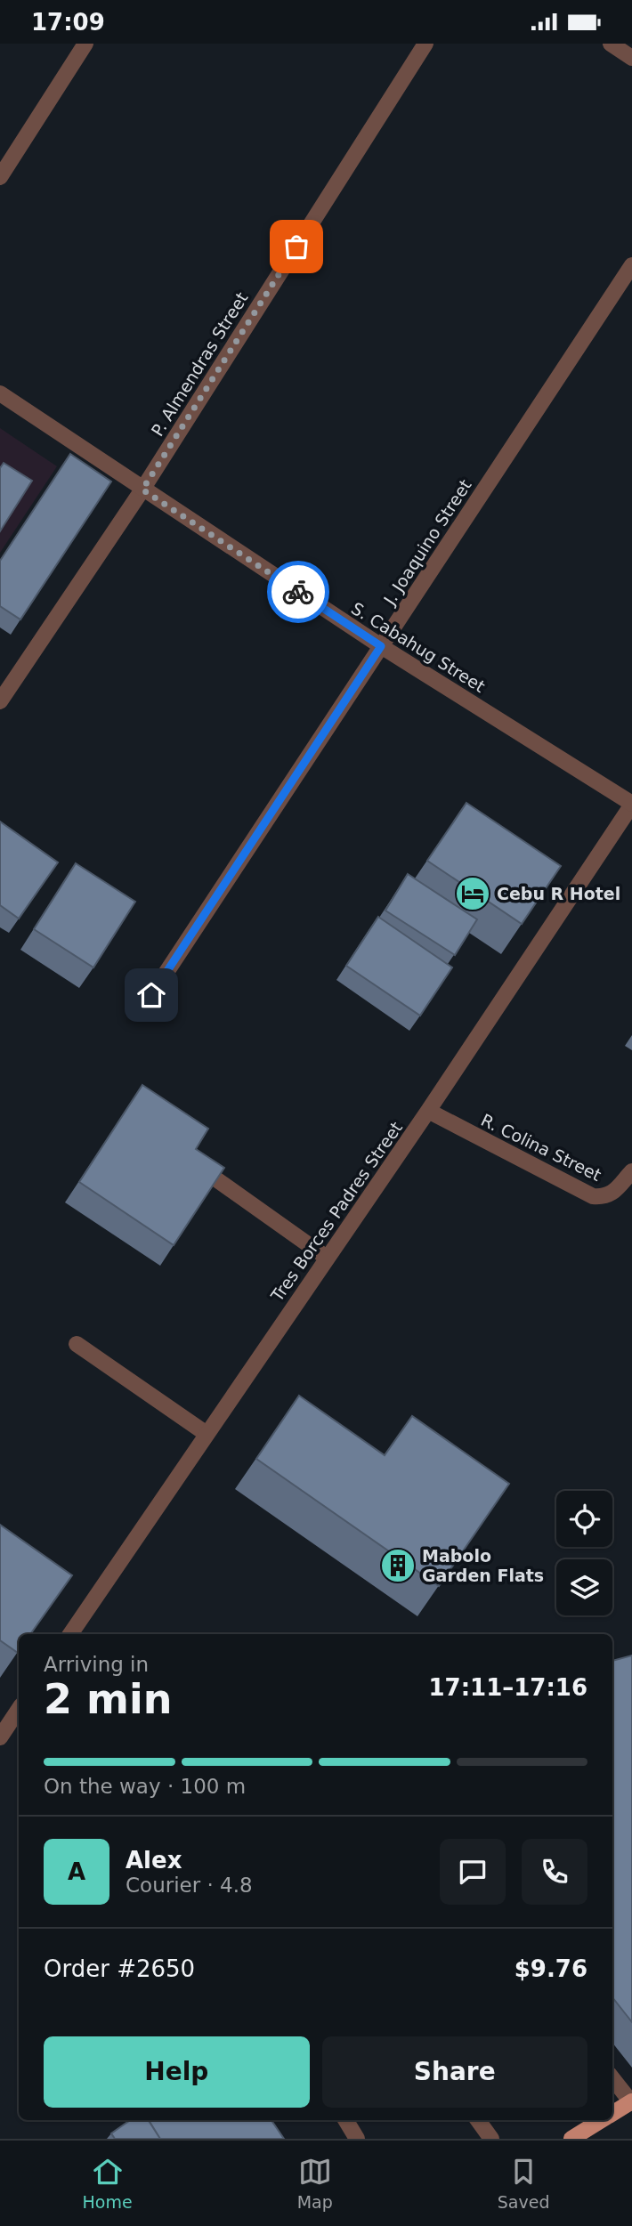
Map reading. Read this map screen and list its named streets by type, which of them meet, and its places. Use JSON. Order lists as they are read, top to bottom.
{
  "streets": {
    "street": [
      "P. Almendras Street",
      "J. Joaquino Street",
      "S. Cabahug Street",
      "R. Colina Street",
      "Tres Borces Padres Street"
    ]
  },
  "crossings": [
    ["P. Almendras Street", "S. Cabahug Street"],
    ["J. Joaquino Street", "S. Cabahug Street"],
    ["S. Cabahug Street", "Tres Borces Padres Street"],
    ["R. Colina Street", "Tres Borces Padres Street"]
  ],
  "places": {
    "hotel": ["Cebu R Hotel"],
    "building": ["Mabolo Garden Flats"]
  },
  "page": {
    "status": "17:09",
    "heading": ["2 min", "Arriving in", "17:11–17:16"],
    "panel": [
      "Alex",
      "Courier · 4.8",
      "Order #2650",
      "$9.76"
    ],
    "bar": "On the way · 100 m",
    "round": "A",
    "buttons": ["Help", "Share"],
    "tabs": ["Home", "Map", "Saved"]
  }
}
